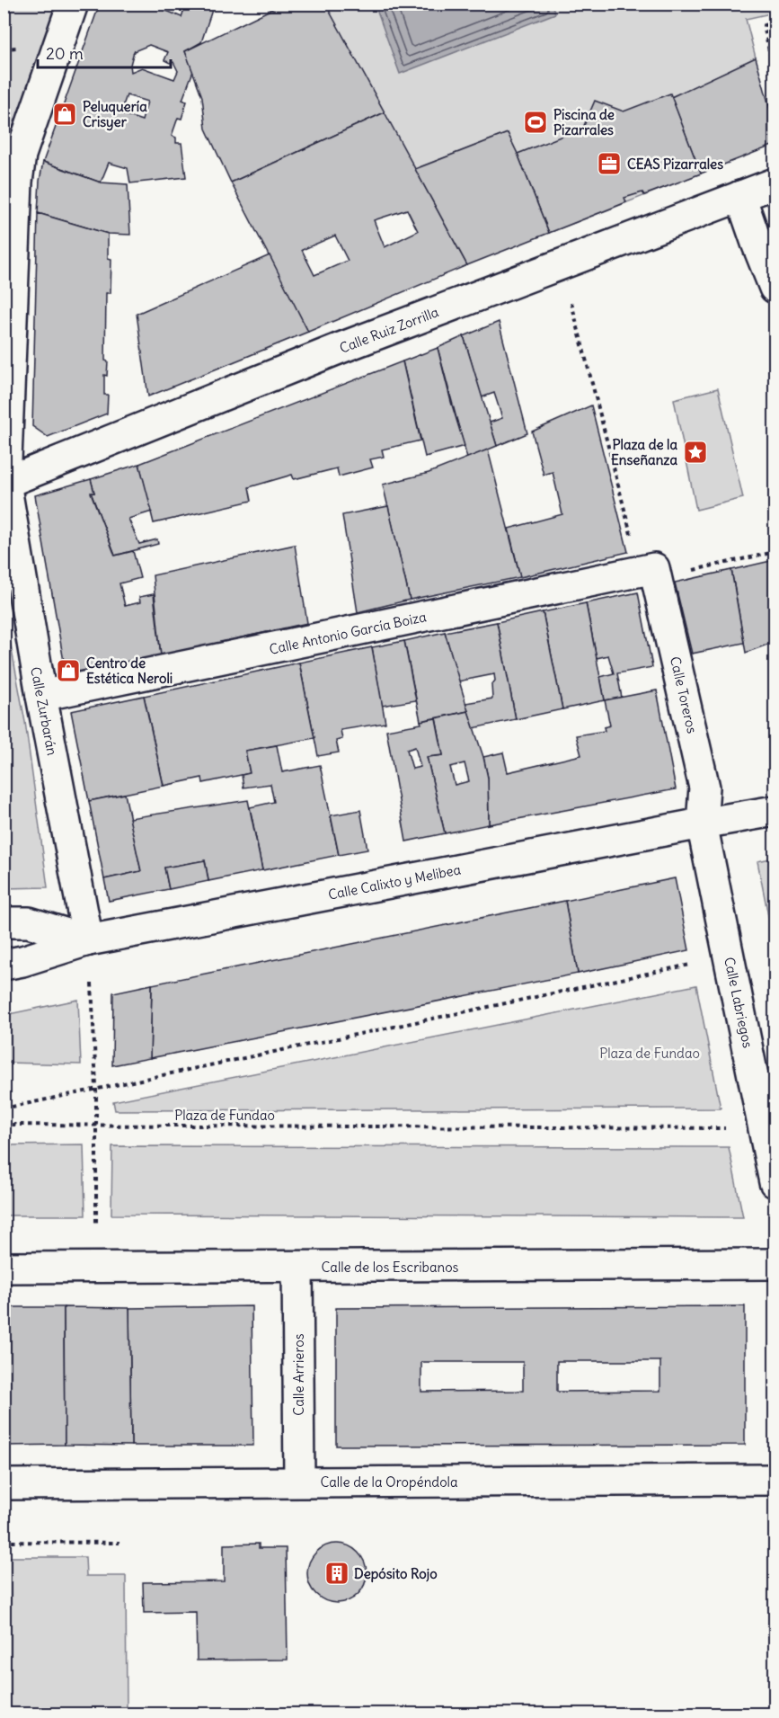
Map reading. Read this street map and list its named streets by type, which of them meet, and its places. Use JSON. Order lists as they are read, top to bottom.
{
  "streets": {
    "street": [
      "Calle Ruiz Zorrilla",
      "Calle Antonio García Boiza",
      "Calle Toreros",
      "Calle Zurbarán",
      "Calle Calixto y Melibea",
      "Calle Labriegos",
      "Calle de los Escribanos",
      "Calle Arrieros",
      "Calle de la Oropéndola"
    ],
    "path": ["Plaza de Fundao"]
  },
  "crossings": [
    ["Calle Ruiz Zorrilla", "Calle Zurbarán"],
    ["Calle Antonio García Boiza", "Calle Toreros"],
    ["Calle Antonio García Boiza", "Calle Zurbarán"],
    ["Calle Toreros", "Calle Calixto y Melibea"],
    ["Calle Toreros", "Calle Labriegos"],
    ["Calle Zurbarán", "Calle Calixto y Melibea"],
    ["Calle Calixto y Melibea", "Calle Labriegos"],
    ["Calle de los Escribanos", "Calle Arrieros"],
    ["Calle Arrieros", "Calle de la Oropéndola"]
  ],
  "parks": ["Plaza de Fundao"],
  "places": {
    "shop": ["Peluquería Crisyer", "Centro de Estética Neroli"],
    "sports": ["Piscina de Pizarrales"],
    "office": ["CEAS Pizarrales"],
    "place": ["Plaza de la Enseñanza"],
    "building": ["Depósito Rojo"]
  },
  "scale_bar": "20 m"
}
